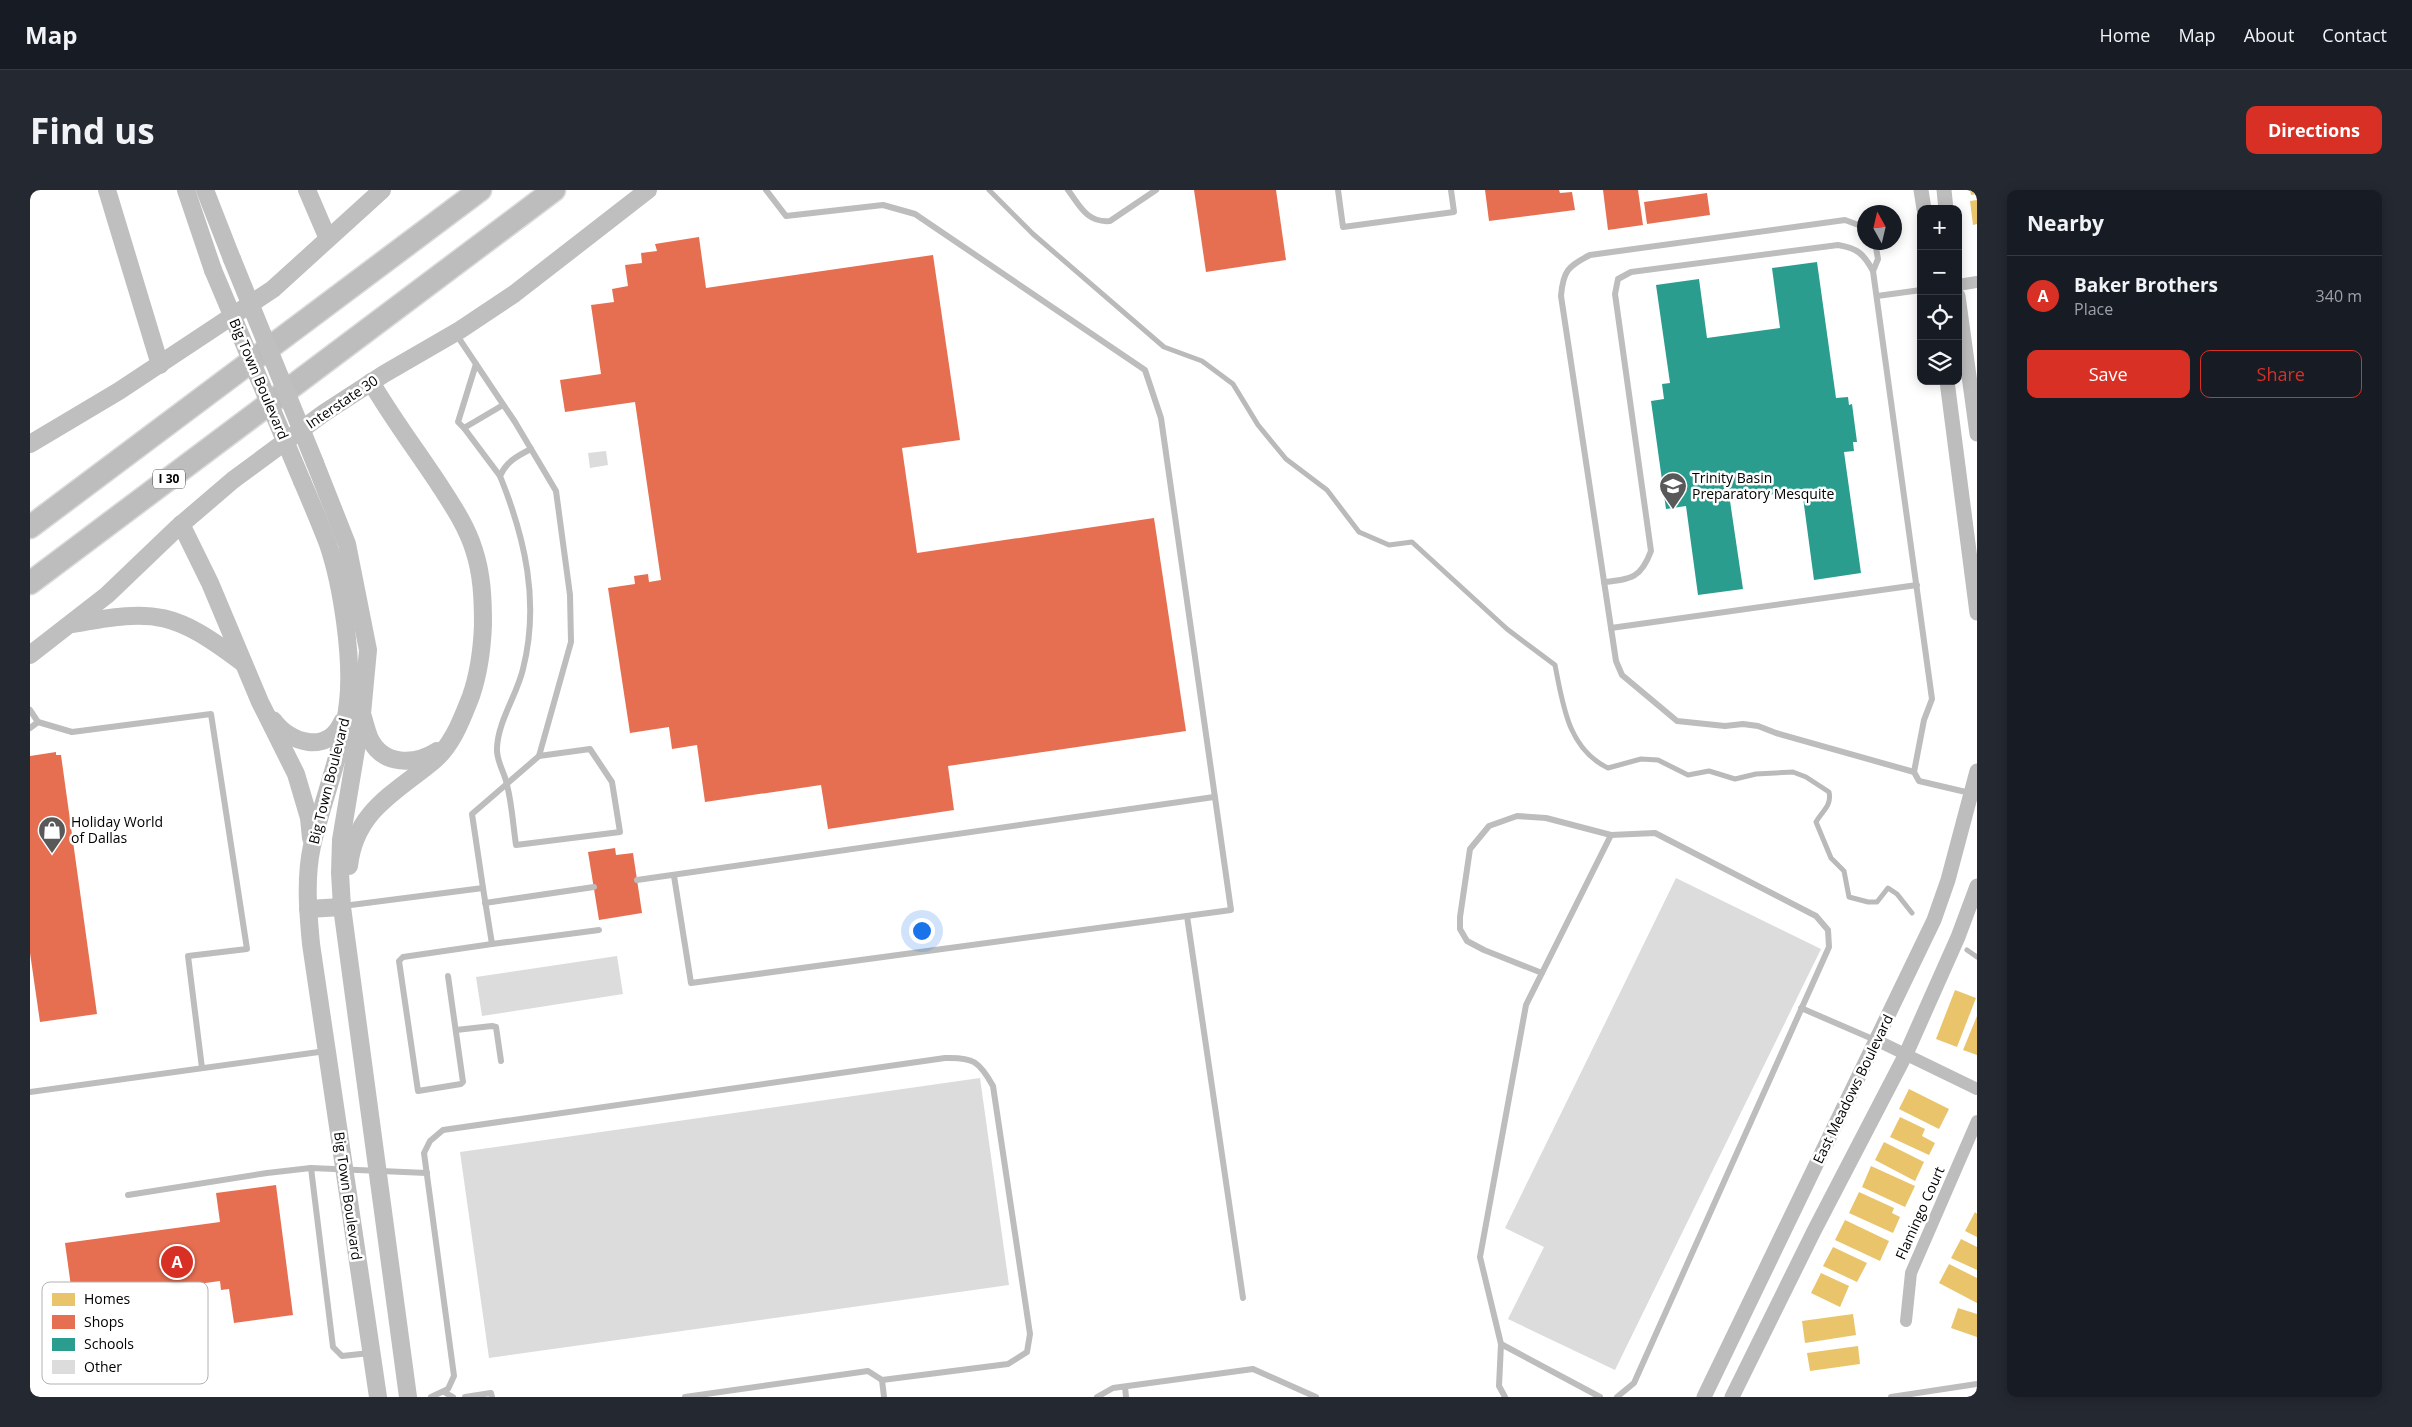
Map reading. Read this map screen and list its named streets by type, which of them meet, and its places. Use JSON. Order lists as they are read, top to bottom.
{
  "streets": {
    "highway": ["I 30"],
    "main road": ["Big Town Boulevard", "Interstate 30"],
    "street": ["East Meadows Boulevard", "Flamingo Court"]
  },
  "places": {
    "school or university": ["Trinity Basin Preparatory Mesquite"],
    "shop": ["Holiday World of Dallas"]
  },
  "legend": [
    "Homes",
    "Shops",
    "Schools",
    "Other"
  ],
  "north": "top",
  "page": {
    "header": "Map",
    "nav": [
      "Home",
      "Map",
      "About",
      "Contact"
    ],
    "buttons": [
      "Directions",
      ["Save", "Share"]
    ],
    "title": "Find us",
    "heading": "Nearby",
    "map_buttons": ["+", "−"],
    "list": [
      {
        "mark": "A",
        "name": "Baker Brothers",
        "note": "Place",
        "value": "340 m"
      }
    ],
    "pins": "A"
  }
}
